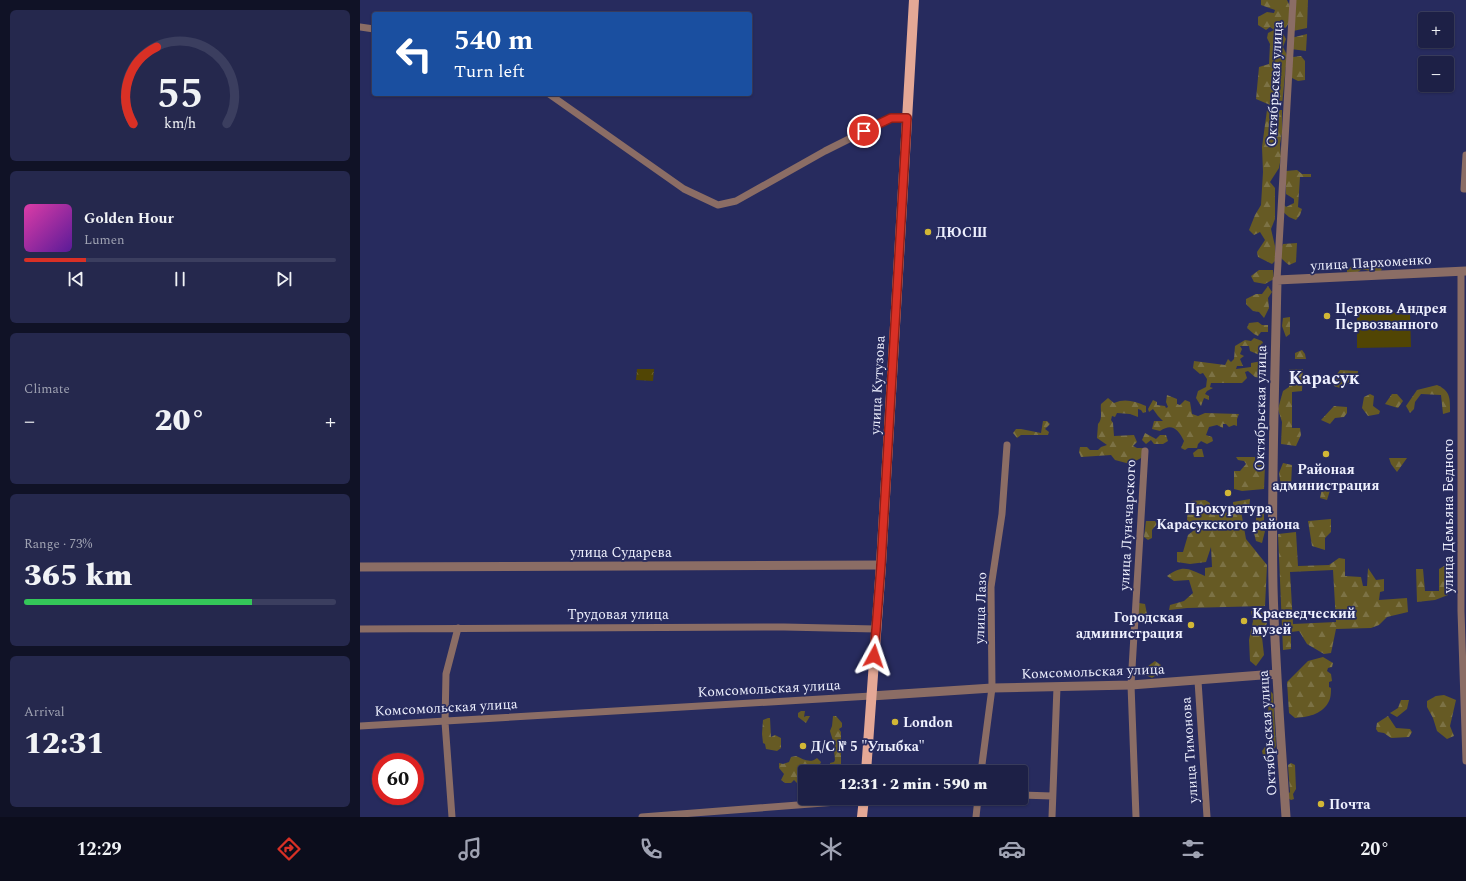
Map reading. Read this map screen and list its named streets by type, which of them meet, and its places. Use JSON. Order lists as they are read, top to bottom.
{
  "streets": {
    "main road": ["улица Кутузова"],
    "street": [
      "Октябрьская улица",
      "улица Пархоменко",
      "улица Демьяна Бедного",
      "улица Луначарского",
      "улица Сударева",
      "улица Лазо",
      "Трудовая улица",
      "Комсомольская улица",
      "улица Тимонова"
    ]
  },
  "crossings": [
    ["Октябрьская улица", "улица Пархоменко"],
    ["Октябрьская улица", "Комсомольская улица"],
    ["улица Пархоменко", "улица Демьяна Бедного"],
    ["улица Кутузова", "улица Сударева"],
    ["улица Кутузова", "Трудовая улица"],
    ["улица Кутузова", "Комсомольская улица"],
    ["улица Луначарского", "Комсомольская улица"],
    ["улица Лазо", "Комсомольская улица"],
    ["Комсомольская улица", "улица Тимонова"]
  ],
  "districts": ["Карасук"],
  "places": [
    "ДЮСШ",
    "Церковь Андрея Первозванного",
    "Районая администрация",
    "Прокуратура Карасукского района",
    "Краеведческий музей",
    "Городская администрация",
    "London",
    "Д/С № 5 \"Улыбка\"",
    "Почта"
  ],
  "page": {
    "map_buttons": ["+", "−"],
    "turn": ["540 m", "Turn left"],
    "song": ["Golden Hour", "Lumen"],
    "tile": [
      "Climate",
      ["Range · 73%", "365 km"],
      ["Arrival", "12:31"]
    ],
    "heat": ["−", "20°", "+"],
    "limit": "60",
    "trip": "12:31 · 2 min · 590 m",
    "tabs": ["12:29", "20°"],
    "gauge": ["55", "km/h"]
  }
}
